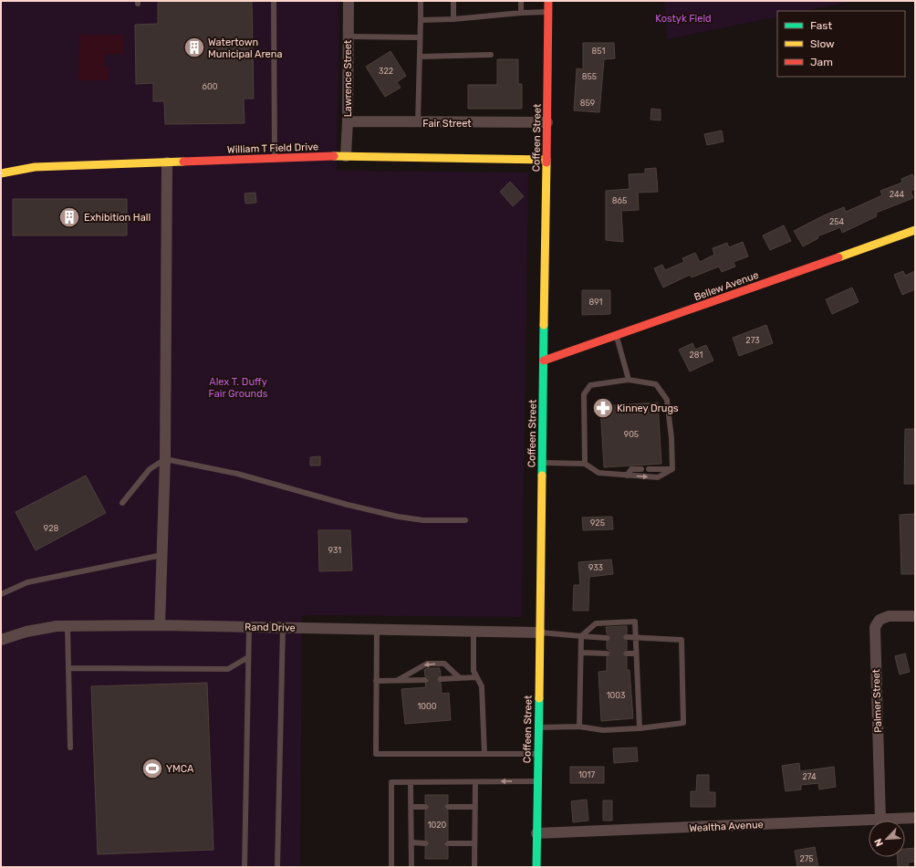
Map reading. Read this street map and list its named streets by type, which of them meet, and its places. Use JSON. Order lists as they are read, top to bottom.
{
  "streets": {
    "street": [
      "Lawrence Street",
      "Fair Street",
      "Coffeen Street",
      "William T Field Drive",
      "Bellew Avenue",
      "Rand Drive",
      "Palmer Street",
      "Wealtha Avenue"
    ]
  },
  "crossings": [
    ["Lawrence Street", "Fair Street"],
    ["Lawrence Street", "William T Field Drive"],
    ["Fair Street", "Coffeen Street"],
    ["Coffeen Street", "William T Field Drive"],
    ["Coffeen Street", "Bellew Avenue"],
    ["Coffeen Street", "Rand Drive"],
    ["Coffeen Street", "Wealtha Avenue"],
    ["Palmer Street", "Wealtha Avenue"]
  ],
  "parks": ["Kostyk Field", "Alex T. Duffy Fair Grounds"],
  "places": {
    "building": ["Watertown Municipal Arena", "Exhibition Hall"],
    "pharmacy": ["Kinney Drugs"],
    "sports": ["YMCA"]
  },
  "house_numbers": [
    "851",
    "322",
    "855",
    "600",
    "859",
    "244",
    "865",
    "254",
    "891",
    "273",
    "281",
    "905",
    "925",
    "928",
    "931",
    "933",
    "1003",
    "1000",
    "1017",
    "274",
    "1020",
    "275"
  ],
  "legend": ["Fast", "Slow", "Jam"],
  "north": "bottom left"
}
